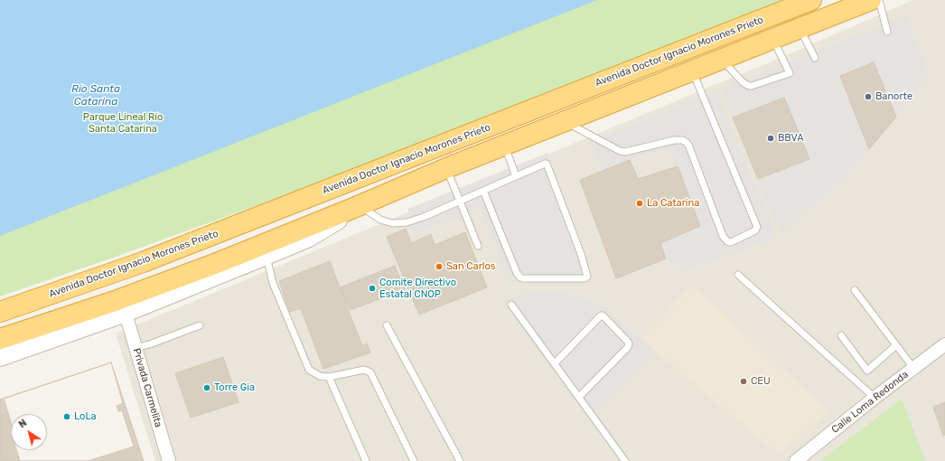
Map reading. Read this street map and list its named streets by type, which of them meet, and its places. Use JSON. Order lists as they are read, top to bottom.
{
  "streets": {
    "highway": ["Avenida Doctor Ignacio Morones Prieto"],
    "street": ["Privada Carmelita", "Calle Loma Redonda"]
  },
  "water": ["Río Santa Catarina"],
  "parks": ["Parque Lineal Río Santa Catarina"],
  "places": [
    "Banorte",
    "BBVA",
    "La Catarina",
    "San Carlos",
    "Comite Directivo Estatal CNOP",
    "CEU",
    "Torre Gia",
    "LoLa"
  ],
  "north": "top left"
}
